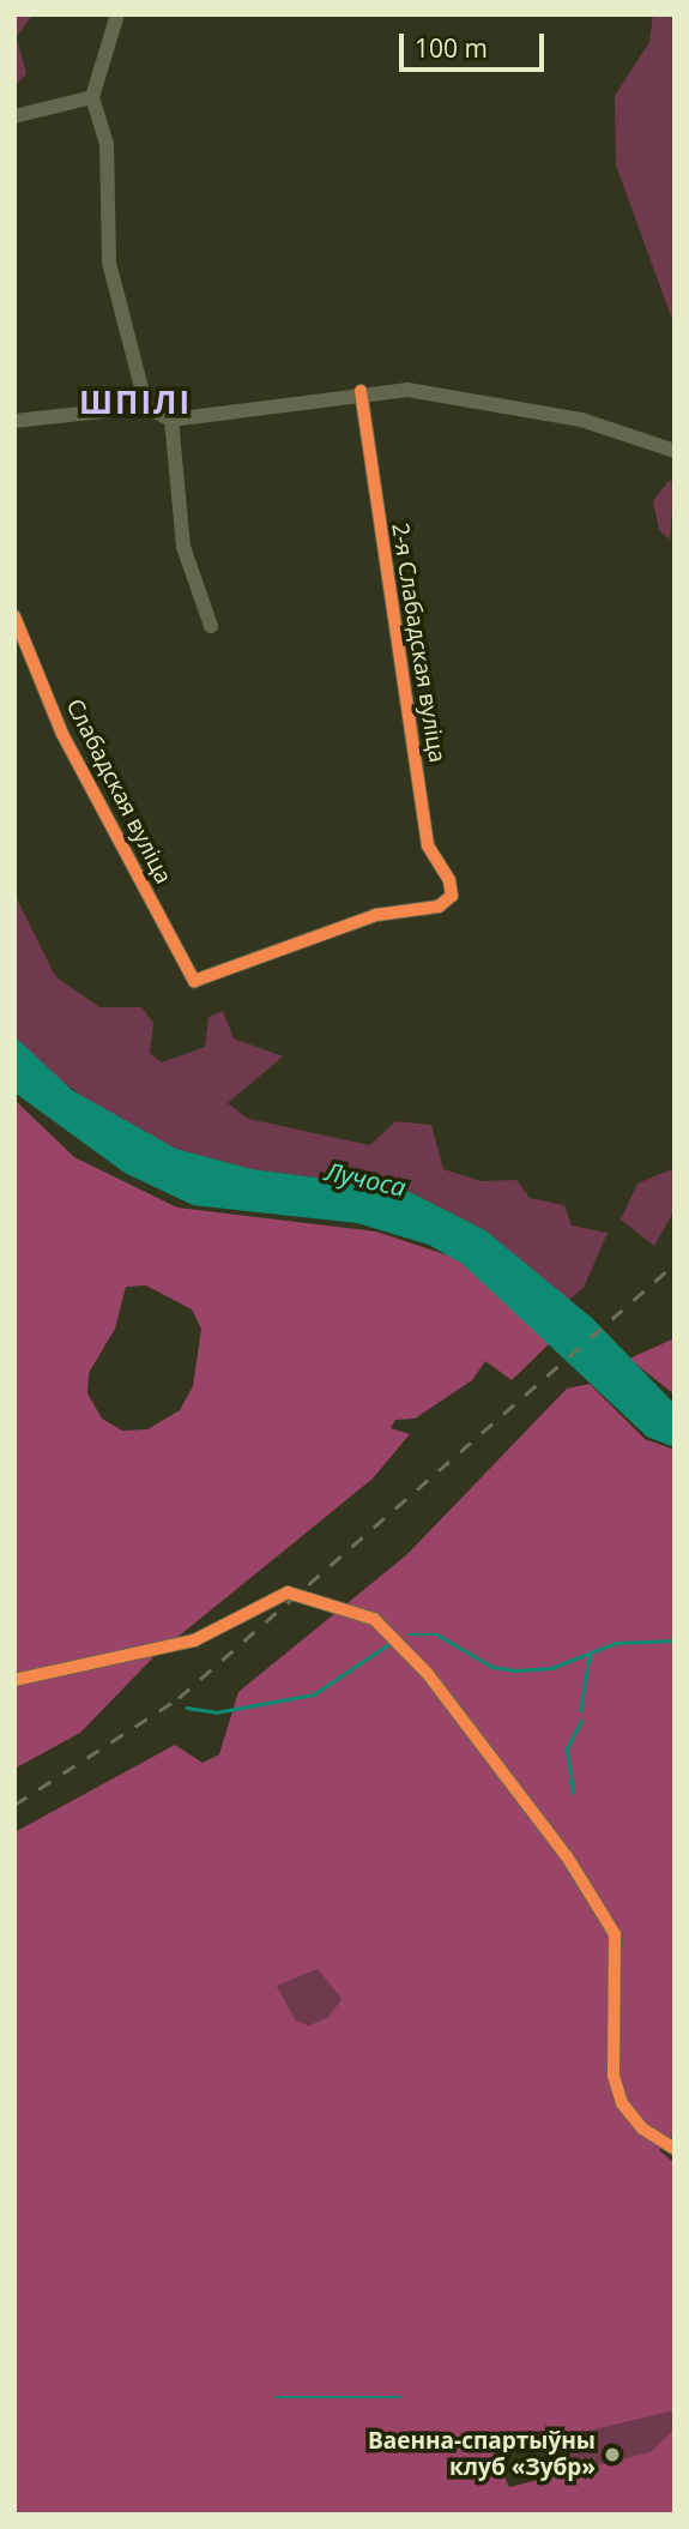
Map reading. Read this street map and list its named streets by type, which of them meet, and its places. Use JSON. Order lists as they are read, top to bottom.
{
  "streets": {
    "street": ["2-я Слабадская вуліца", "Слабадская вуліца"]
  },
  "crossings": [
    ["2-я Слабадская вуліца", "Слабадская вуліца"]
  ],
  "districts": ["ШПІЛІ"],
  "water": ["Лучоса"],
  "places": ["Ваенна-спартыўны клуб «Зубр»"],
  "scale_bar": "100 m"
}
